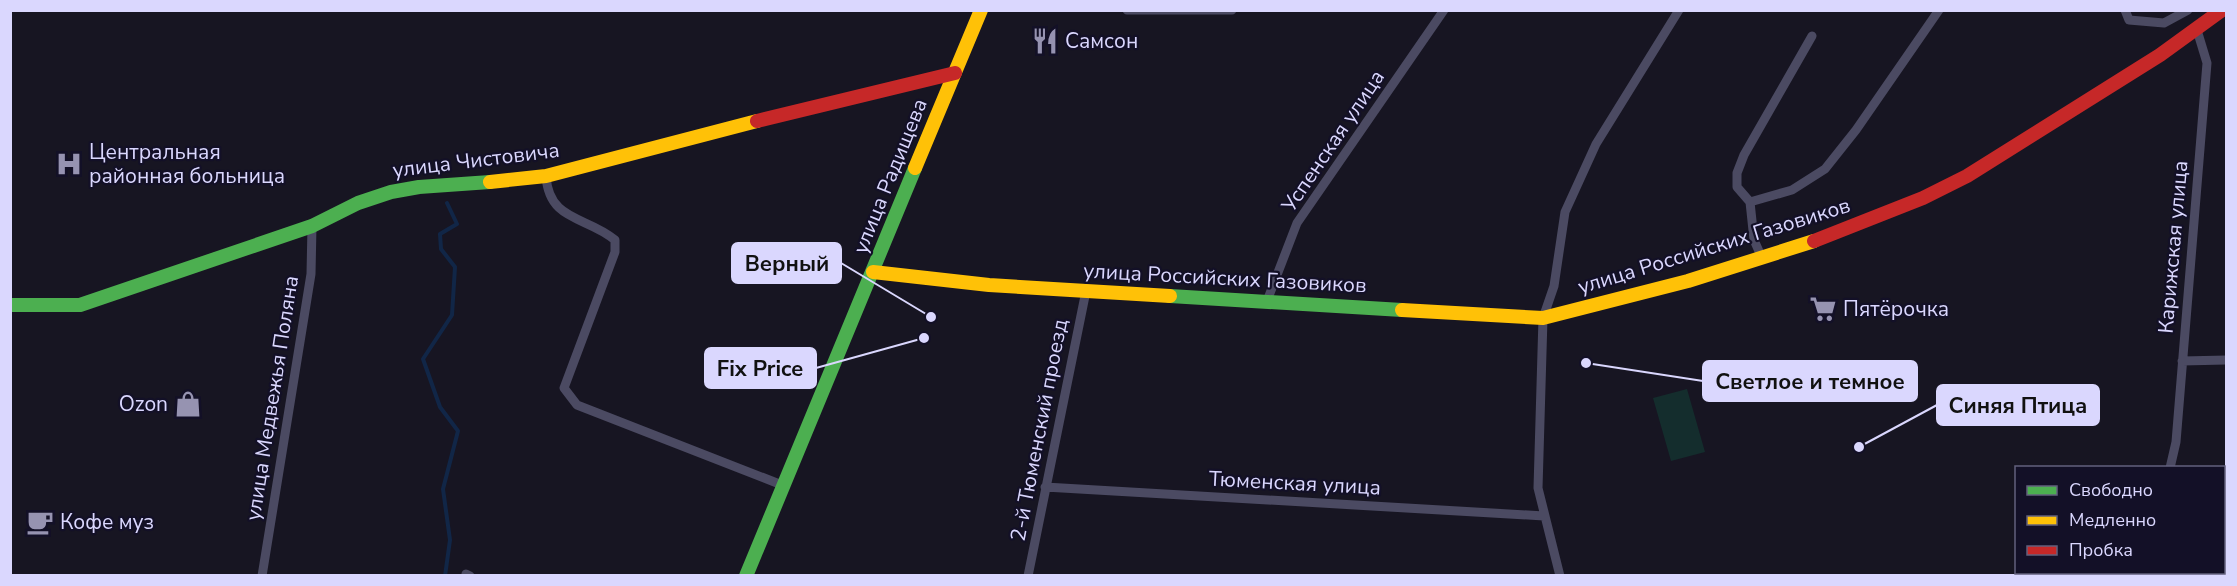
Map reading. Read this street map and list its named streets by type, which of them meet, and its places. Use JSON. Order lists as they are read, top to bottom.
{
  "streets": {
    "main road": ["улица Чистовича", "улица Радищева", "улица Российских Газовиков"],
    "street": [
      "Успенская улица",
      "Карижская улица",
      "улица Медвежья Поляна",
      "2-й Тюменский проезд",
      "Тюменская улица"
    ]
  },
  "crossings": [
    ["Успенская улица", "улица Российских Газовиков"],
    ["улица Чистовича", "улица Радищева"],
    ["улица Чистовича", "улица Медвежья Поляна"],
    ["улица Радищева", "улица Российских Газовиков"],
    ["улица Российских Газовиков", "Карижская улица"],
    ["улица Российских Газовиков", "2-й Тюменский проезд"],
    ["2-й Тюменский проезд", "Тюменская улица"]
  ],
  "places": {
    "restaurant": ["Самсон"],
    "hospital": ["Центральная районная больница"],
    "supermarket": ["Пятёрочка"],
    "other": [
      "Верный",
      "Fix Price",
      "Светлое и темное",
      "Синяя Птица"
    ],
    "shop": ["Ozon"],
    "cafe": ["Кофе муз"]
  },
  "legend": ["Свободно", "Медленно", "Пробка"]
}
